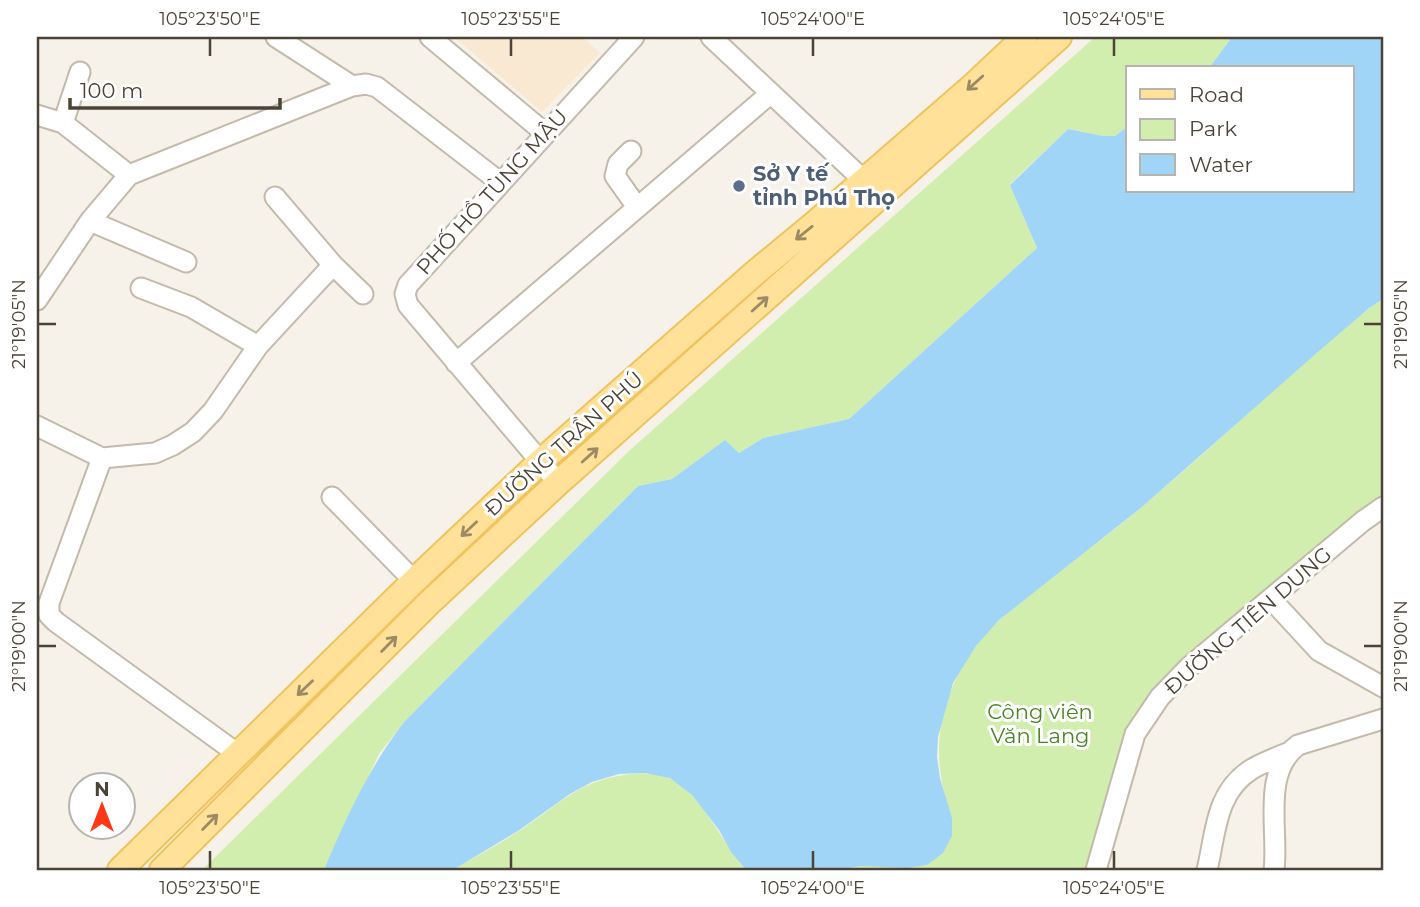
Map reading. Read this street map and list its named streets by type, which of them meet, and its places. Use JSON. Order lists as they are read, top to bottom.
{
  "streets": {
    "main road": ["ĐƯỜNG TRẦN PHÚ"],
    "street": ["PHỐ HỒ TÙNG MẬU", "ĐƯỜNG TIÊN DUNG"]
  },
  "crossings": [
    ["PHỐ HỒ TÙNG MẬU", "ĐƯỜNG TRẦN PHÚ"]
  ],
  "parks": ["Công viên Văn Lang"],
  "places": ["Sở Y tế tỉnh Phú Thọ"],
  "legend": ["Road", "Park", "Water"],
  "scale_bar": "100 m",
  "north": "top",
  "coordinates": [
    "105°23'50\"E",
    "105°23'55\"E",
    "105°24'00\"E",
    "105°24'05\"E",
    "21°19'05\"N",
    "21°19'00\"N"
  ]
}
